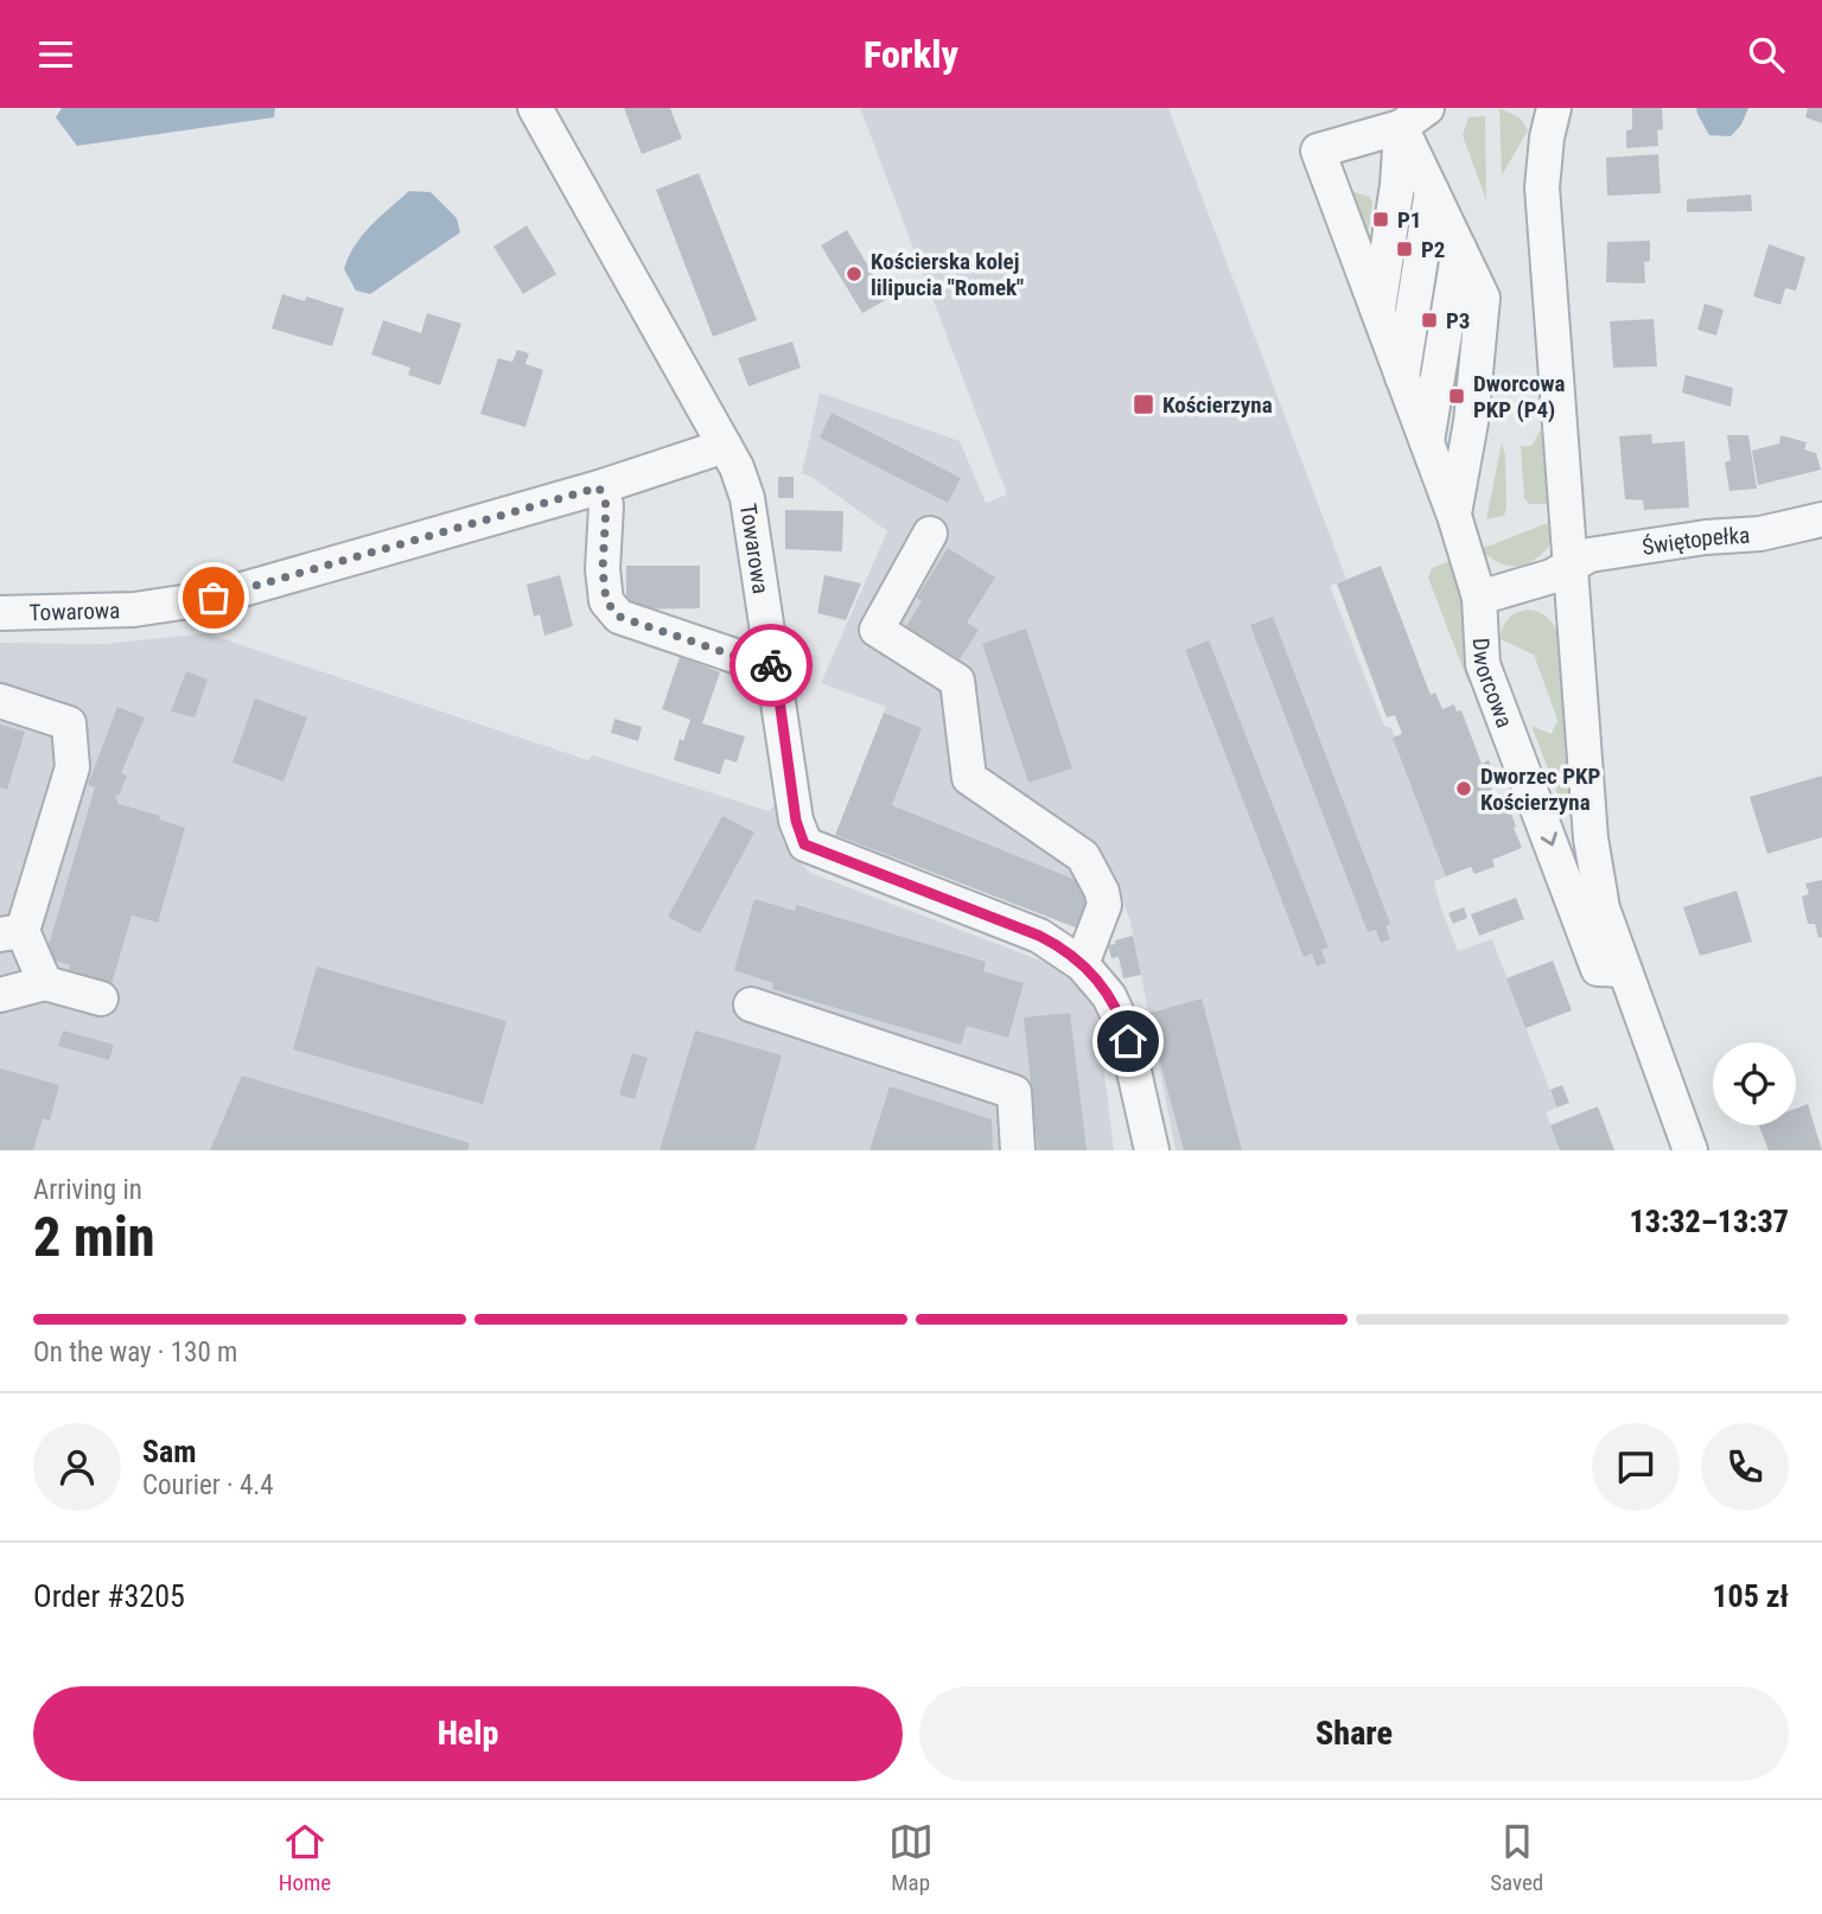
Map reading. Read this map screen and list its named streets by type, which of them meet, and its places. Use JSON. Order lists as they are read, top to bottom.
{
  "streets": {
    "street": ["Świętopełka", "Towarowa", "Dworcowa"]
  },
  "places": {
    "transit": [
      "P1",
      "P2",
      "P3",
      "Dworcowa PKP (P4)",
      "Kościerzyna"
    ],
    "other": ["Kościerska kolej lilipucia \"Romek\"", "Dworzec PKP Kościerzyna"]
  },
  "page": {
    "header": "Forkly",
    "heading": ["2 min", "Arriving in", "13:32–13:37"],
    "panel": [
      "Sam",
      "Courier · 4.4",
      "Order #3205",
      "105 zł"
    ],
    "bar": "On the way · 130 m",
    "buttons": ["Help", "Share"],
    "tabs": ["Home", "Map", "Saved"]
  }
}
